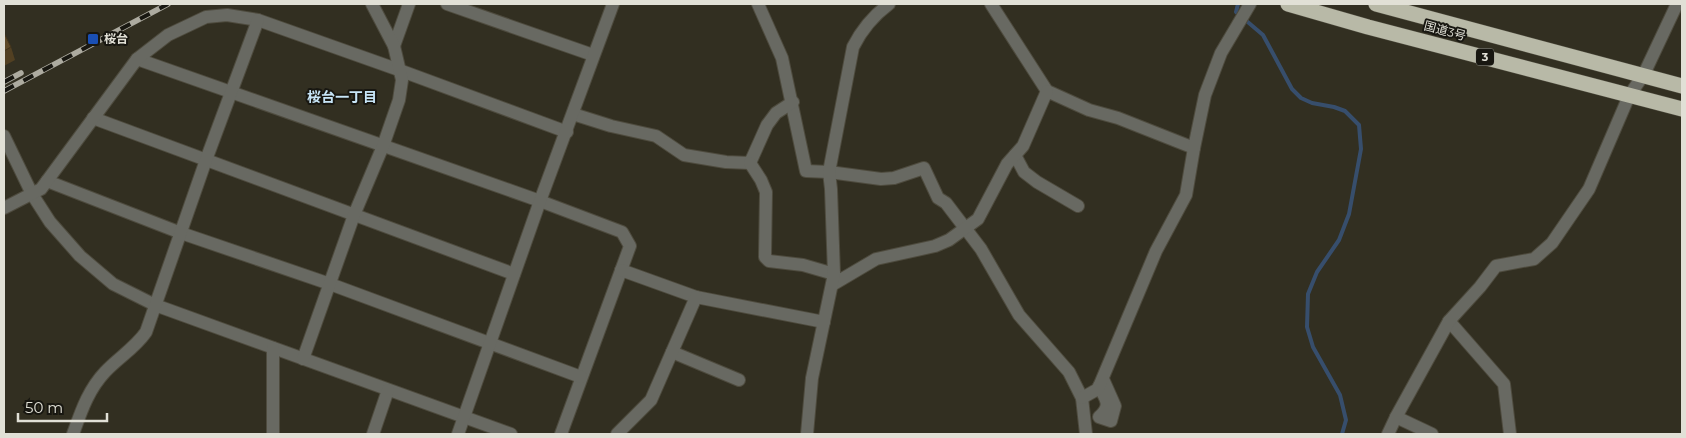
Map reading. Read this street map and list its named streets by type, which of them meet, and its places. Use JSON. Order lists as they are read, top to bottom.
{
  "streets": {
    "highway": ["国道3号", "3"]
  },
  "districts": ["桜台一丁目"],
  "places": {
    "transit": ["桜台"]
  },
  "scale_bar": "50 m"
}
